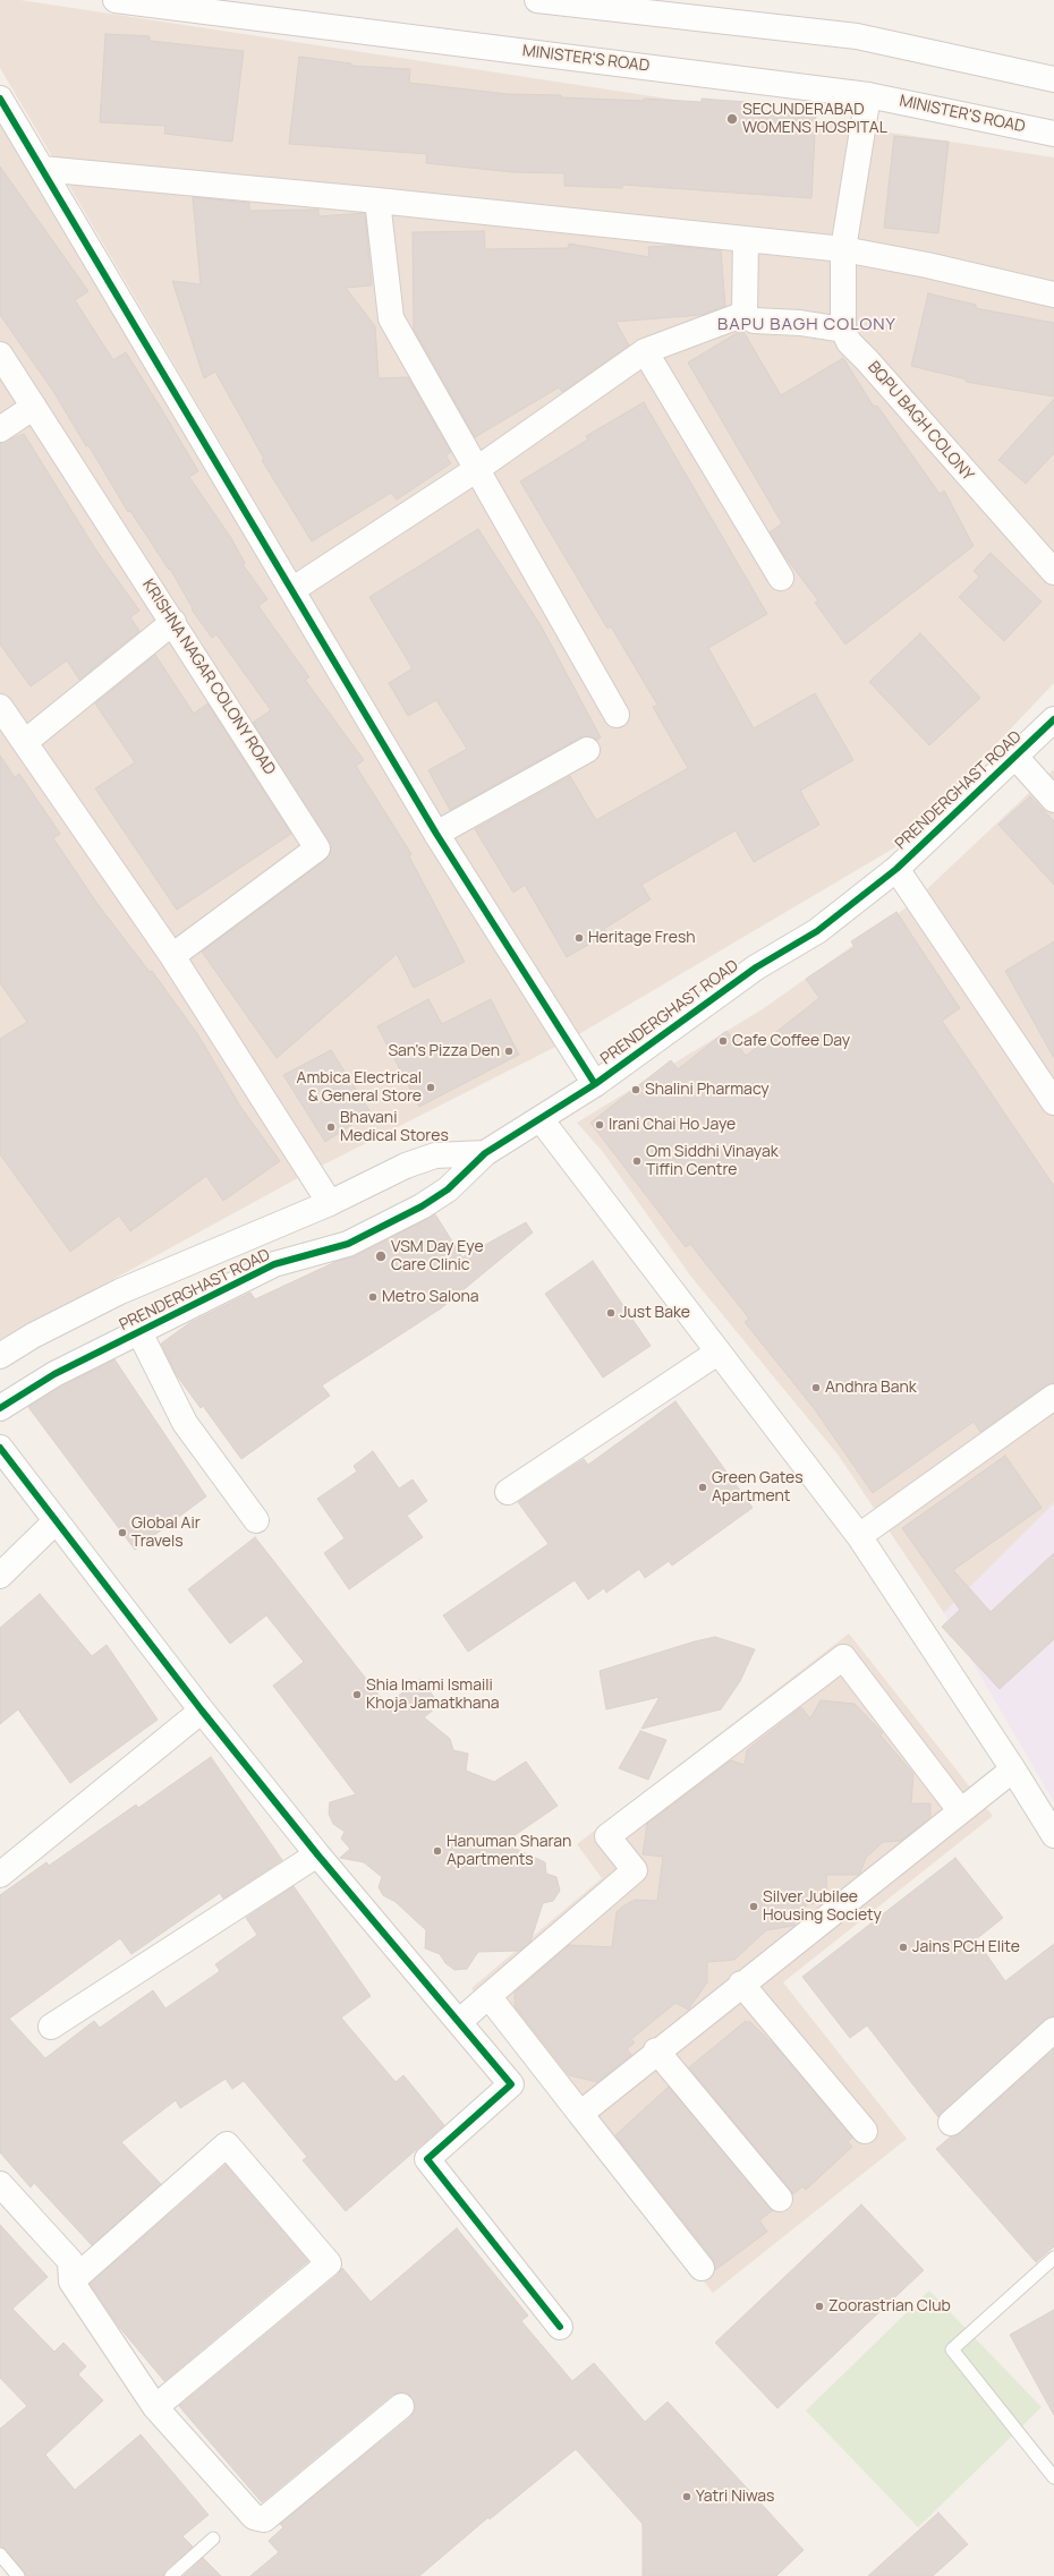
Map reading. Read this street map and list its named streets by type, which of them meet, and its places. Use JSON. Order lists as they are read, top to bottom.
{
  "streets": {
    "street": [
      "MINISTER'S ROAD",
      "BQPU BAGH COLONY",
      "KRISHNA NAGAR COLONY ROAD",
      "PRENDERGHAST ROAD"
    ]
  },
  "districts": ["BAPU BAGH COLONY"],
  "places": [
    "SECUNDERABAD WOMENS HOSPITAL",
    "Heritage Fresh",
    "Cafe Coffee Day",
    "San's Pizza Den",
    "Ambica Electrical & General Store",
    "Shalini Pharmacy",
    "Irani Chai Ho Jaye",
    "Bhavani Medical Stores",
    "Om Siddhi Vinayak Tiffin Centre",
    "VSM Day Eye Care Clinic",
    "Metro Salona",
    "Just Bake",
    "Andhra Bank",
    "Green Gates Apartment",
    "Global Air Travels",
    "Shia Imami Ismaili Khoja Jamatkhana",
    "Hanuman Sharan Apartments",
    "Silver Jubilee Housing Society",
    "Jains PCH Elite",
    "Zoorastrian Club",
    "Yatri Niwas"
  ]
}
